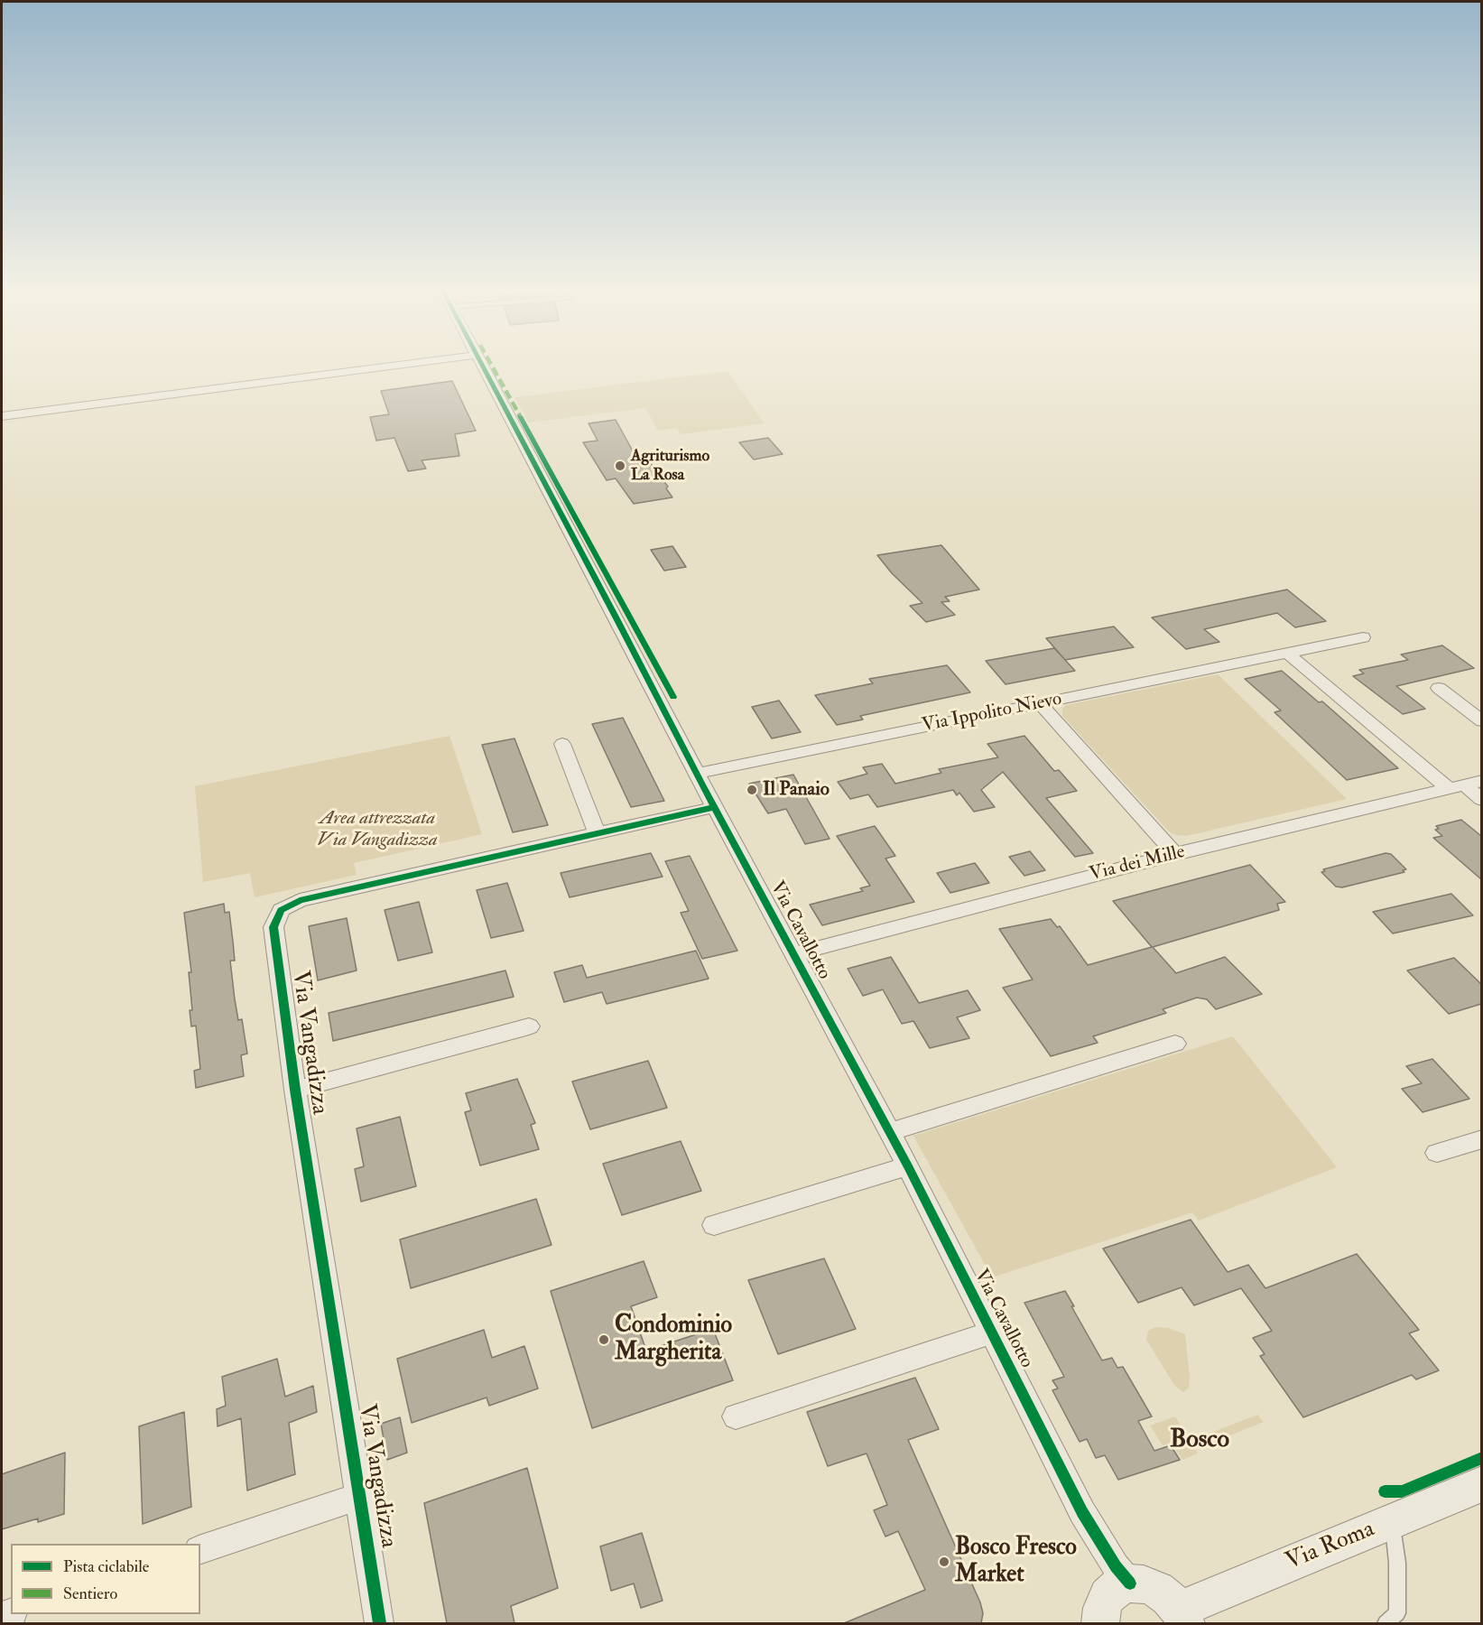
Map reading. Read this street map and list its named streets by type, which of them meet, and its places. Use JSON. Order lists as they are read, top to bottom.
{
  "streets": {
    "street": [
      "Via Ippolito Nievo",
      "Via dei Mille",
      "Via Cavallotto",
      "Via Vangadizza",
      "Via Roma"
    ]
  },
  "crossings": [
    ["Via Ippolito Nievo", "Via Cavallotto"],
    ["Via dei Mille", "Via Cavallotto"],
    ["Via Cavallotto", "Via Vangadizza"],
    ["Via Cavallotto", "Via Roma"]
  ],
  "districts": ["Bosco"],
  "parks": ["Area attrezzata Via Vangadizza"],
  "places": [
    "Agriturismo La Rosa",
    "Il Panaio",
    "Condominio Margherita",
    "Bosco Fresco Market"
  ],
  "legend": ["Pista ciclabile", "Sentiero"]
}
